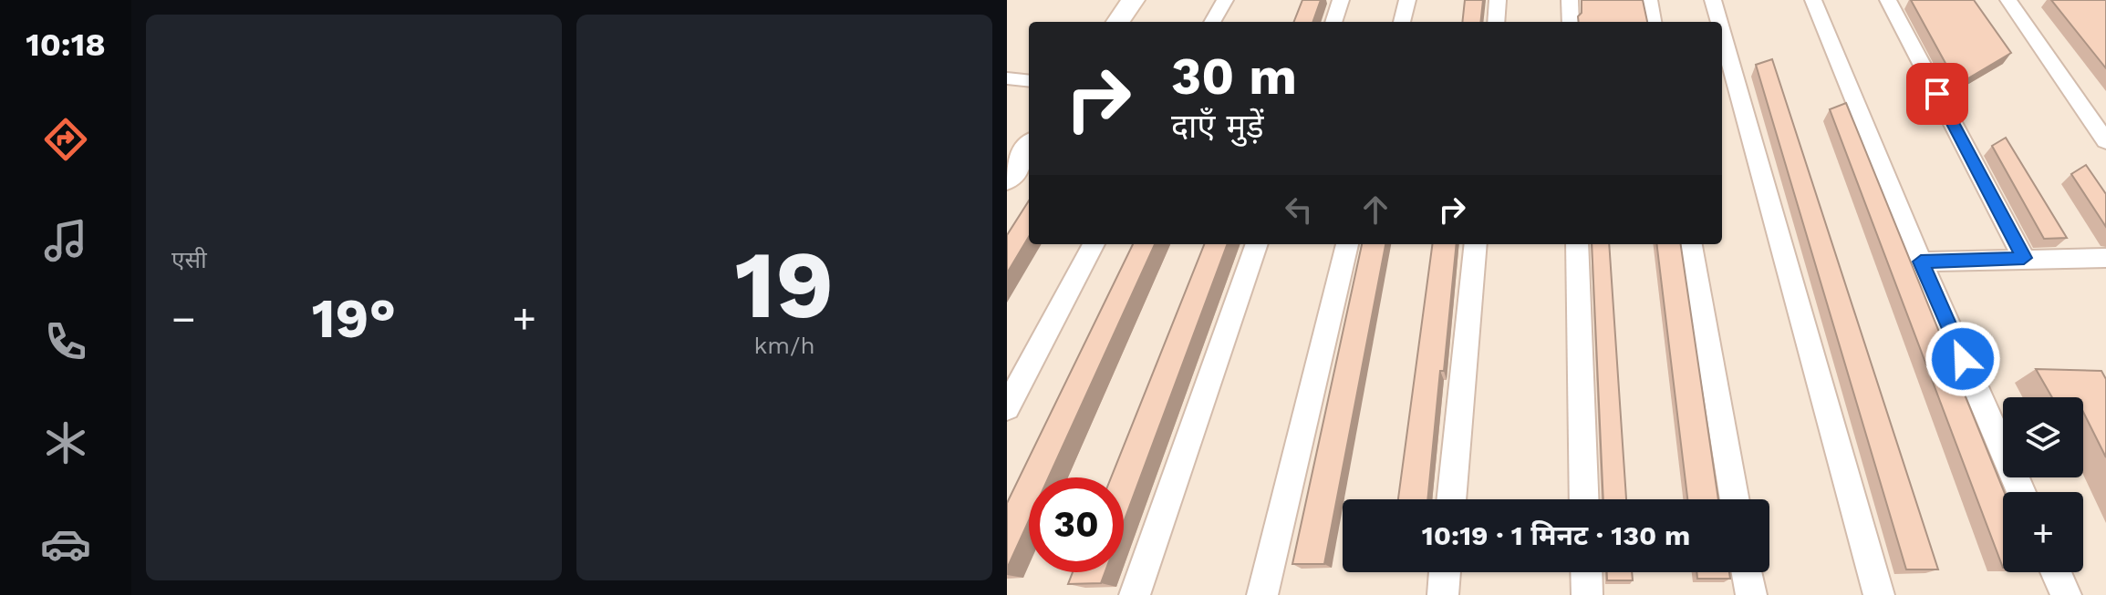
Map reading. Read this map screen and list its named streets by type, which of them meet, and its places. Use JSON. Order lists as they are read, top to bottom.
{
  "page": {
    "tabs": "10:18",
    "tile": [
      "एसी",
      ["19", "km/h"]
    ],
    "turn": ["30 m", "दाएँ मुड़ें"],
    "heat": ["−", "19°", "+"],
    "map_buttons": "+",
    "limit": "30",
    "trip": "10:19 · 1 मिनट · 130 m"
  }
}
